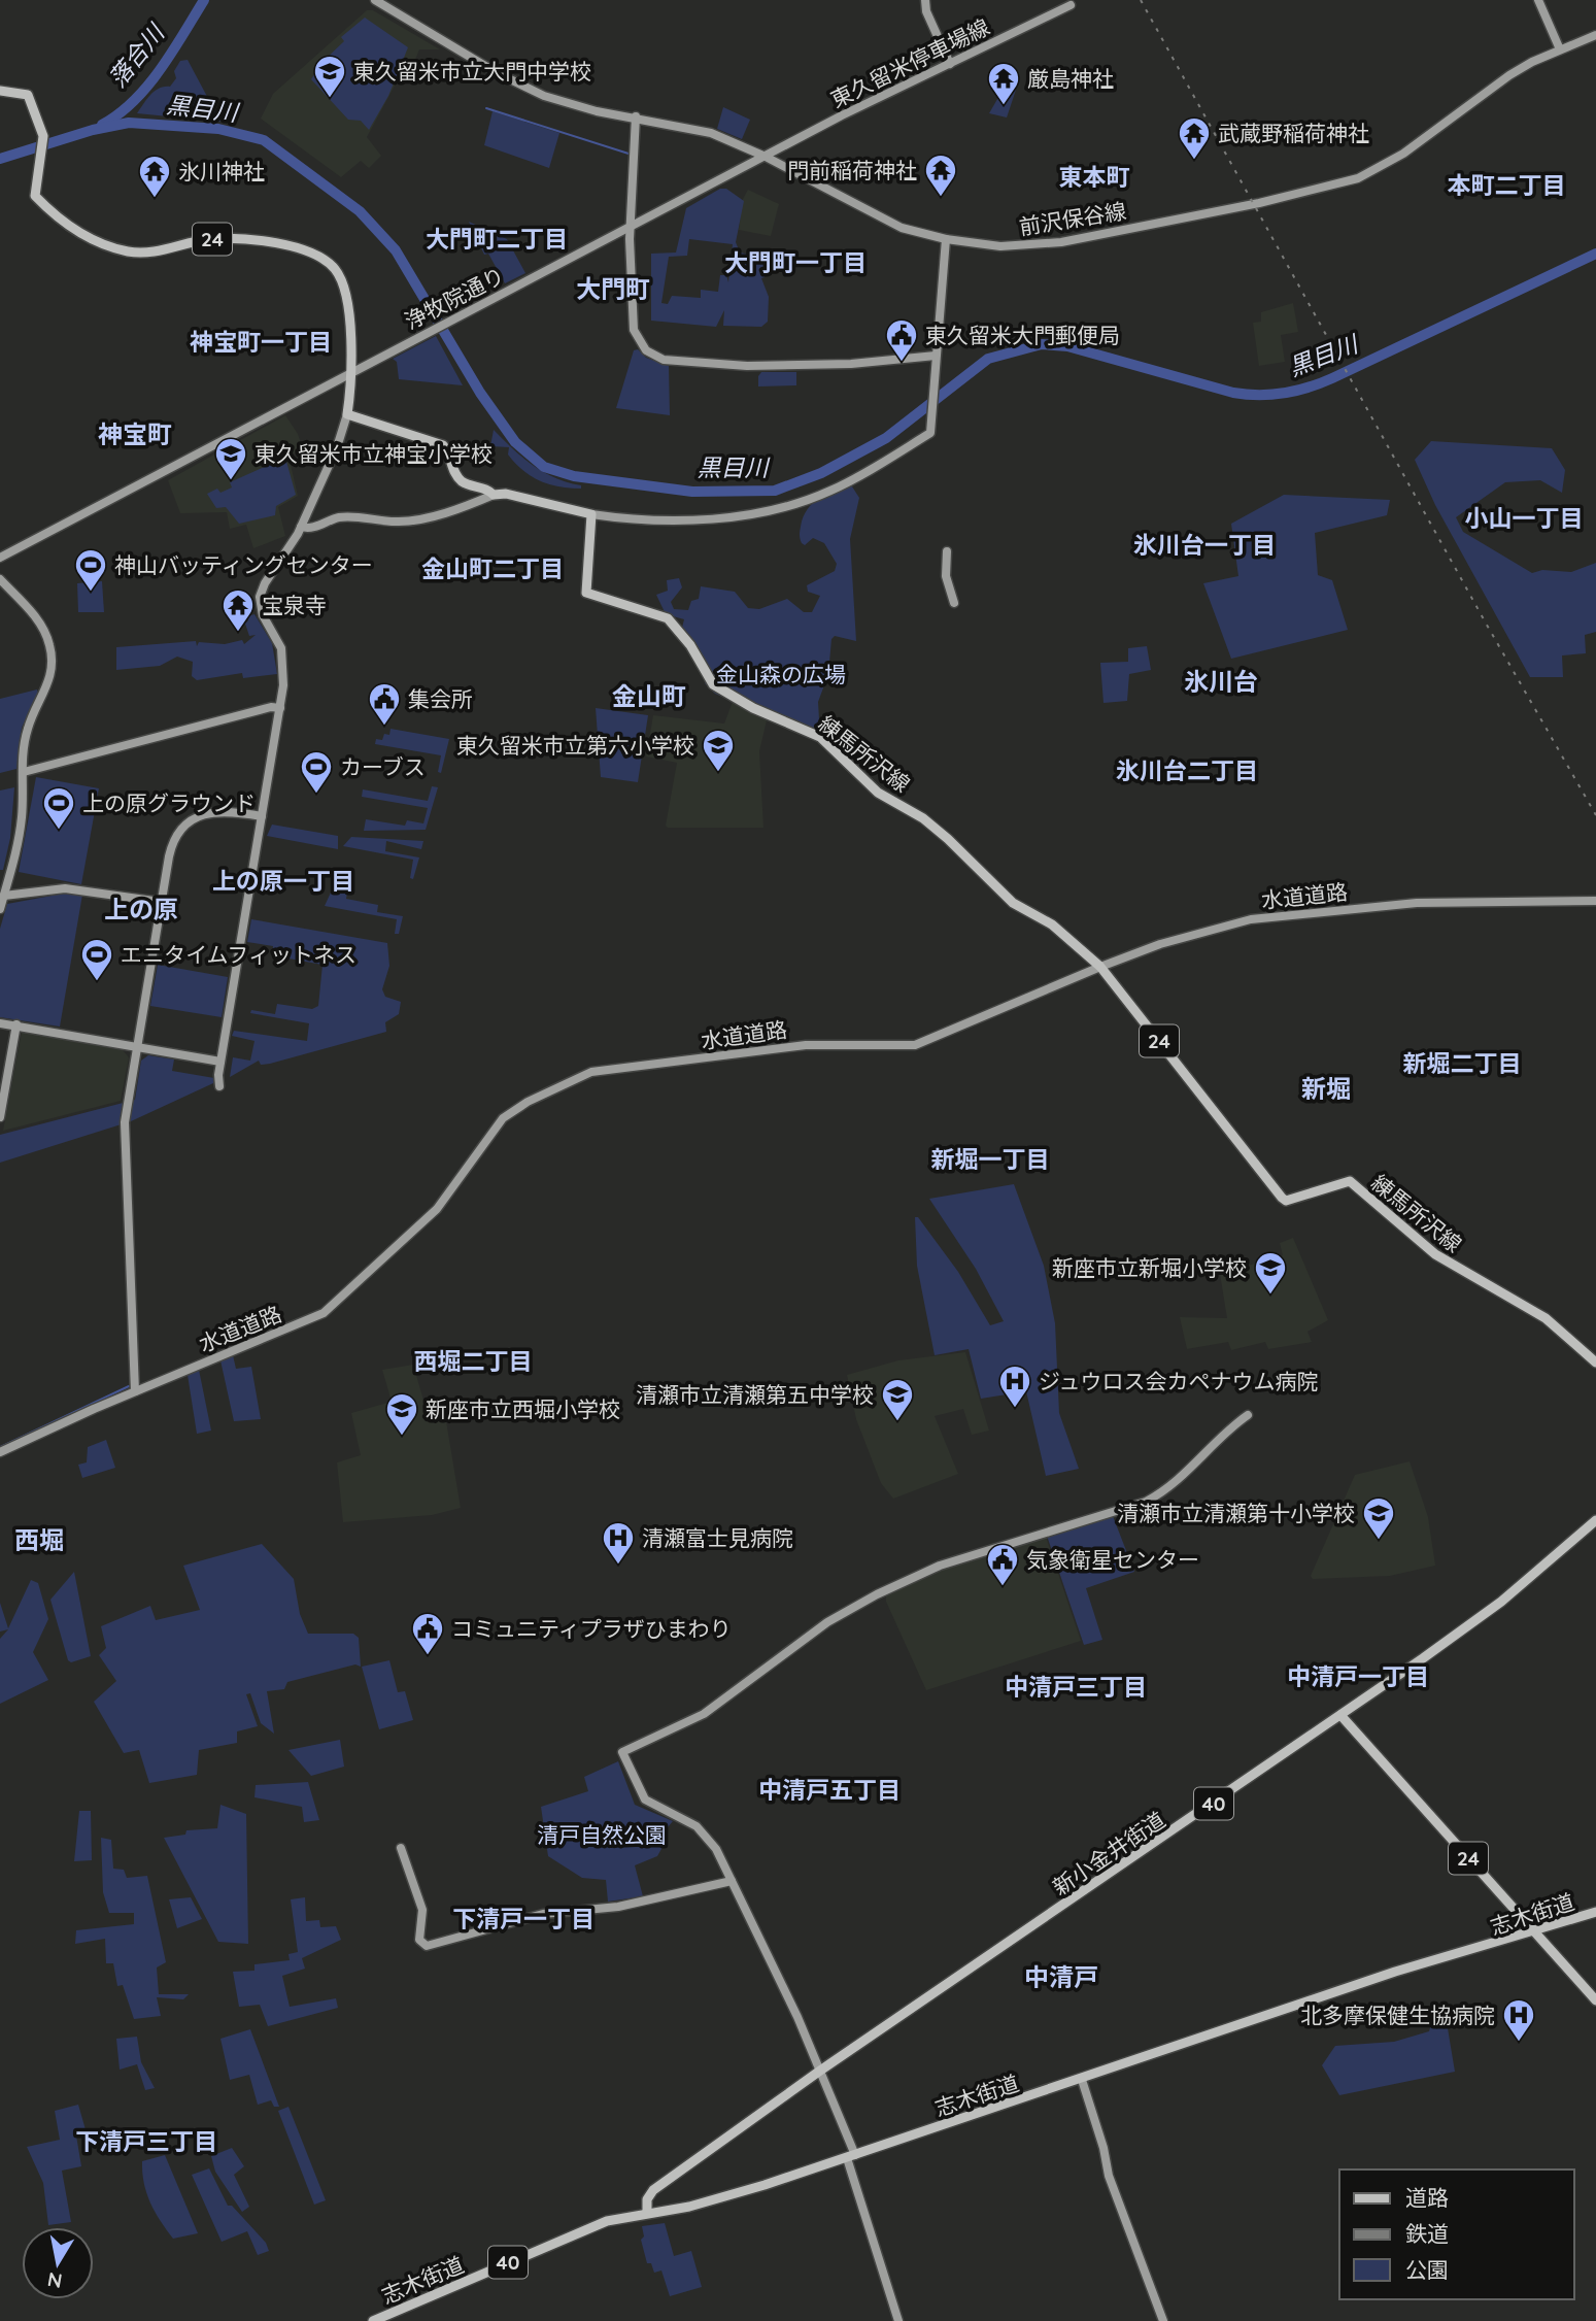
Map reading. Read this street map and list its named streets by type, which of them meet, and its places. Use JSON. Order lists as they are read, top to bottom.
{
  "streets": {
    "main road": [
      "24",
      "練馬所沢線",
      "40",
      "新小金井街道",
      "志木街道"
    ],
    "street": [
      "東久留米停車場線",
      "前沢保谷線",
      "浄牧院通り",
      "水道道路"
    ]
  },
  "crossings": [
    ["東久留米停車場線", "前沢保谷線"],
    ["東久留米停車場線", "浄牧院通り"],
    ["前沢保谷線", "浄牧院通り"],
    ["24", "浄牧院通り"],
    ["24", "新小金井街道"],
    ["24", "志木街道"],
    ["練馬所沢線", "水道道路"],
    ["新小金井街道", "志木街道"]
  ],
  "districts": [
    "東本町",
    "本町二丁目",
    "大門町二丁目",
    "大門町一丁目",
    "大門町",
    "神宝町一丁目",
    "神宝町",
    "小山一丁目",
    "氷川台一丁目",
    "金山町二丁目",
    "氷川台",
    "金山町",
    "氷川台二丁目",
    "上の原一丁目",
    "上の原",
    "新堀二丁目",
    "新堀",
    "新堀一丁目",
    "西堀二丁目",
    "西堀",
    "中清戸一丁目",
    "中清戸三丁目",
    "中清戸五丁目",
    "下清戸一丁目",
    "中清戸",
    "下清戸三丁目"
  ],
  "water": ["落合川", "黒目川"],
  "parks": ["金山森の広場", "清戸自然公園"],
  "places": {
    "school or university": [
      "東久留米市立大門中学校",
      "東久留米市立神宝小学校",
      "東久留米市立第六小学校",
      "新座市立新堀小学校",
      "清瀬市立清瀬第五中学校",
      "新座市立西堀小学校",
      "清瀬市立清瀬第十小学校"
    ],
    "temple": [
      "厳島神社",
      "武蔵野稲荷神社",
      "門前稲荷神社",
      "氷川神社",
      "宝泉寺"
    ],
    "public building": [
      "東久留米大門郵便局",
      "集会所",
      "気象衛星センター",
      "コミュニティプラザひまわり"
    ],
    "sports": [
      "神山バッティングセンター",
      "カーブス",
      "上の原グラウンド",
      "エニタイムフィットネス"
    ],
    "hospital": ["ジュウロス会カペナウム病院", "清瀬富士見病院", "北多摩保健生協病院"]
  },
  "legend": ["道路", "鉄道", "公園"],
  "north": "bottom"
}
